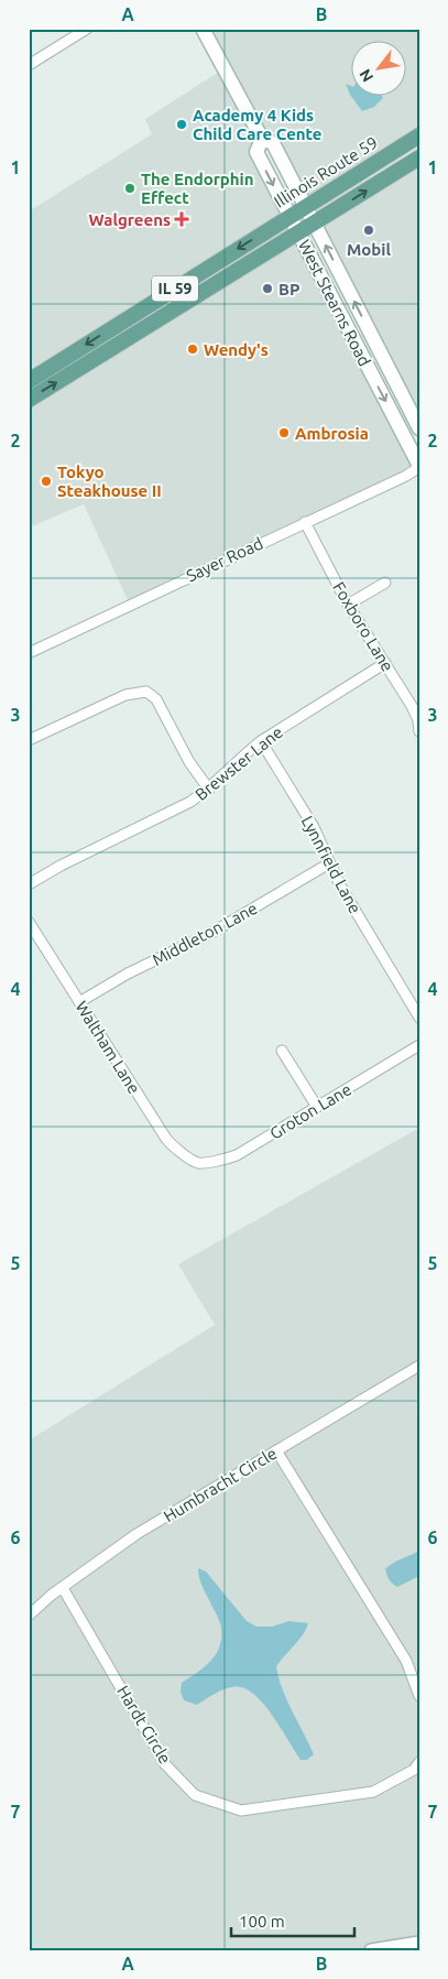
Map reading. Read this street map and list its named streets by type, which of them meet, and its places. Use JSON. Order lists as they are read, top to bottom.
{
  "streets": {
    "main road": ["Illinois Route 59", "IL 59", "West Stearns Road"],
    "street": [
      "Sayer Road",
      "Foxboro Lane",
      "Brewster Lane",
      "Lynnfield Lane",
      "Middleton Lane",
      "Waltham Lane",
      "Groton Lane",
      "Humbracht Circle",
      "Hardt Circle"
    ]
  },
  "crossings": [
    ["Illinois Route 59", "West Stearns Road"],
    ["IL 59", "West Stearns Road"],
    ["West Stearns Road", "Sayer Road"],
    ["Sayer Road", "Foxboro Lane"],
    ["Foxboro Lane", "Brewster Lane"],
    ["Brewster Lane", "Lynnfield Lane"],
    ["Lynnfield Lane", "Middleton Lane"],
    ["Middleton Lane", "Waltham Lane"],
    ["Waltham Lane", "Groton Lane"],
    ["Humbracht Circle", "Hardt Circle"]
  ],
  "places": {
    "other": [
      "Academy 4 Kids Child Care Cente",
      "The Endorphin Effect",
      "Mobil",
      "BP",
      "Wendy's",
      "Ambrosia",
      "Tokyo Steakhouse II"
    ],
    "health": ["Walgreens"]
  },
  "scale_bar": "100 m",
  "north": "bottom left",
  "grid": {
    "columns": ["A", "B"],
    "rows": [
      "1",
      "2",
      "3",
      "4",
      "5",
      "6",
      "7"
    ]
  }
}
